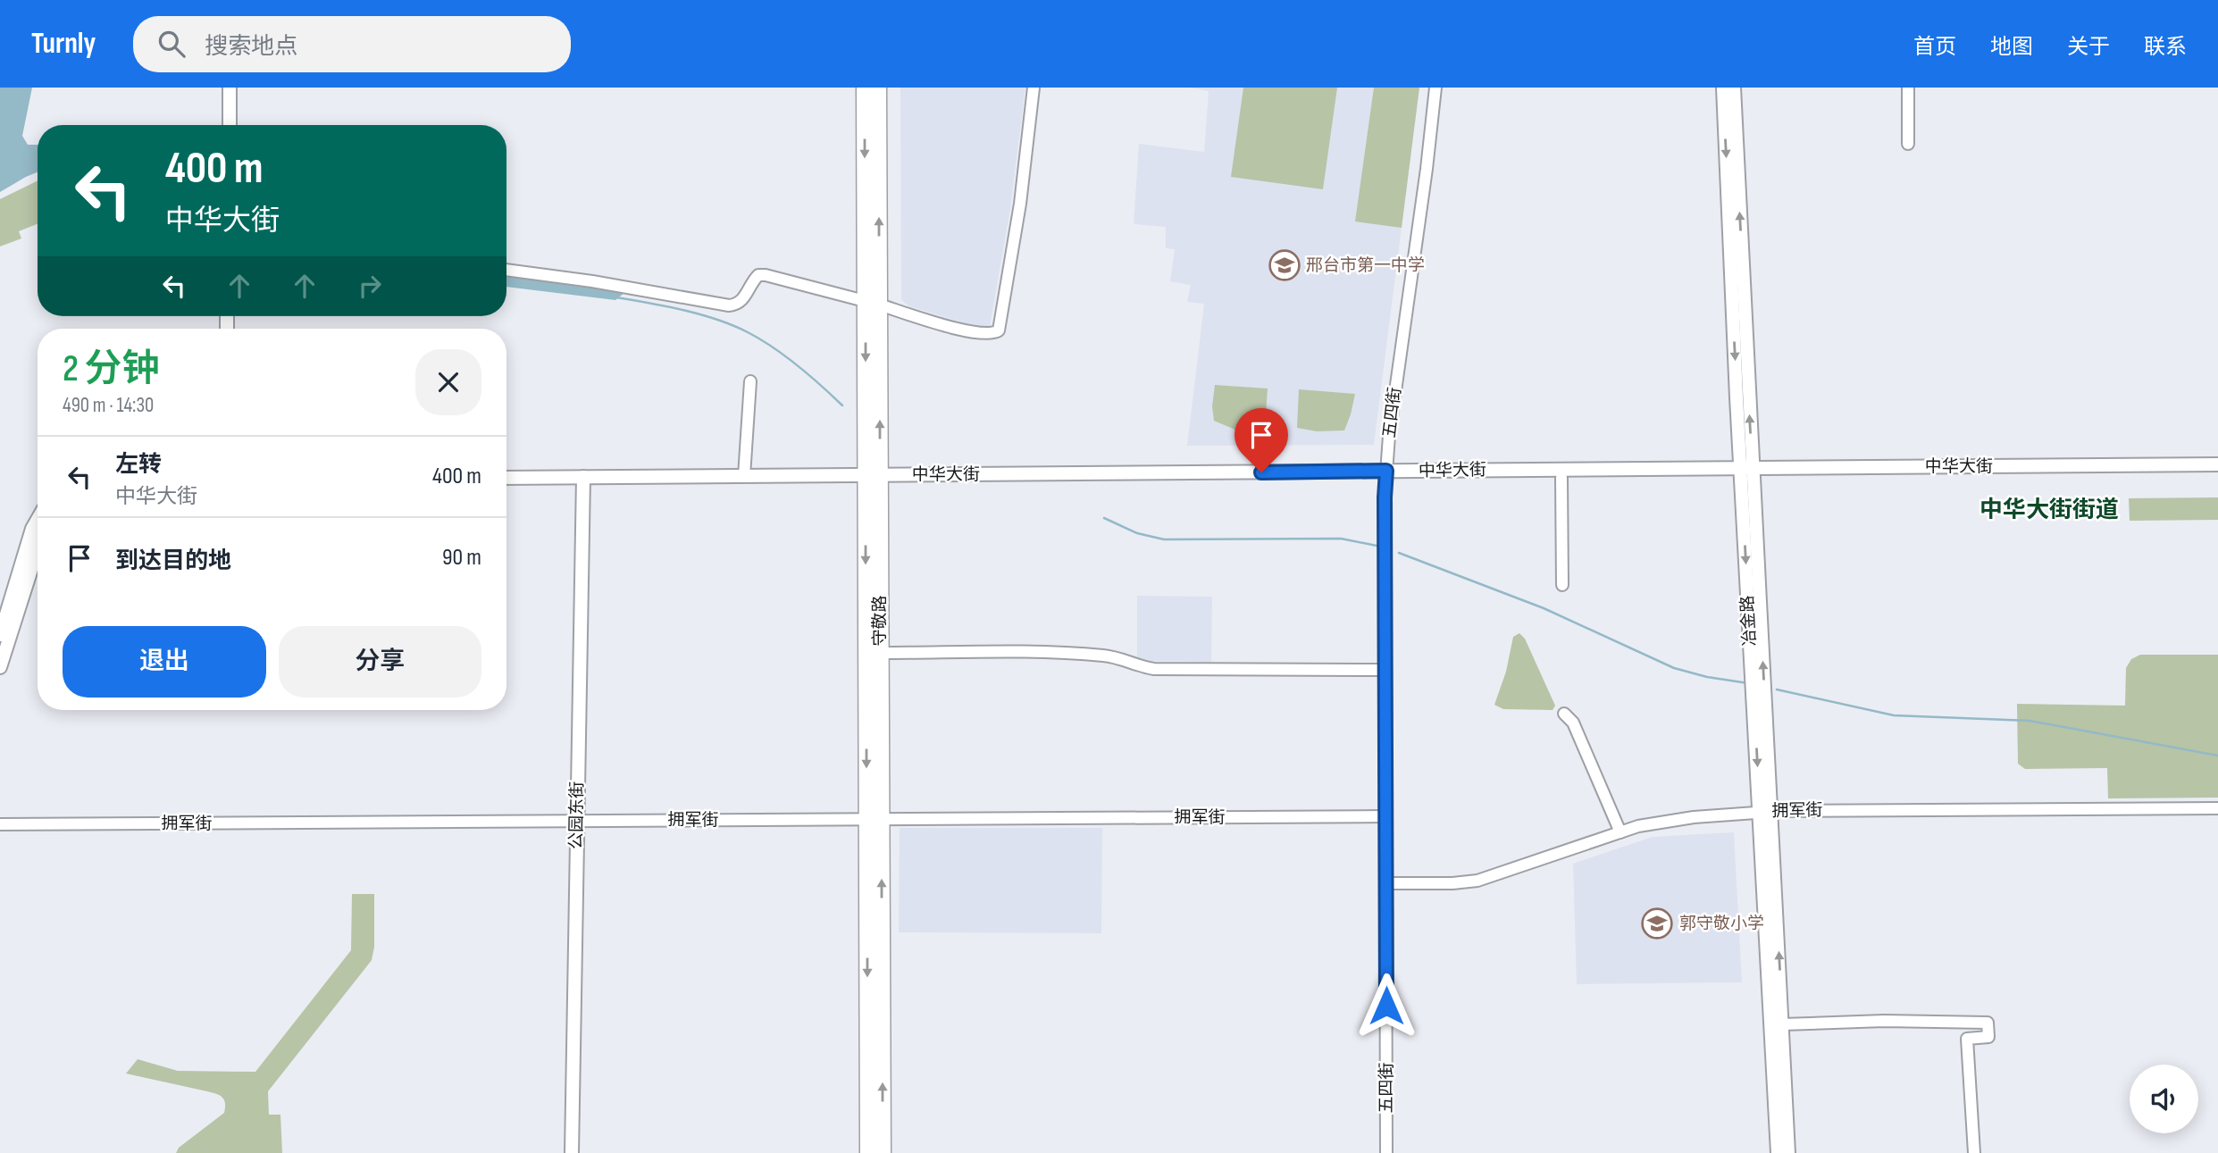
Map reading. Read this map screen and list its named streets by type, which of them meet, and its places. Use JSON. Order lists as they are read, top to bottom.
{
  "streets": {
    "main road": ["守敬路"],
    "street": [
      "五四街",
      "中华大街",
      "冶金路",
      "拥军街",
      "公园东街"
    ]
  },
  "crossings": [
    ["五四街", "中华大街"],
    ["五四街", "拥军街"],
    ["中华大街", "守敬路"],
    ["中华大街", "冶金路"],
    ["中华大街", "公园东街"],
    ["守敬路", "拥军街"],
    ["冶金路", "拥军街"],
    ["拥军街", "公园东街"]
  ],
  "districts": ["中华大街街道"],
  "places": {
    "school or university": ["邢台市第一中学", "郭守敬小学"]
  },
  "page": {
    "header": "Turnly",
    "search": "搜索地点",
    "nav": [
      "首页",
      "地图",
      "关于",
      "联系"
    ],
    "turn": ["400 m", "中华大街"],
    "heading": ["2 分钟", "490 m · 14:30"],
    "list": [
      {
        "name": "左转",
        "note": "中华大街",
        "value": "400 m"
      },
      {
        "name": "到达目的地",
        "value": "90 m"
      }
    ],
    "buttons": ["退出", "分享"]
  }
}
